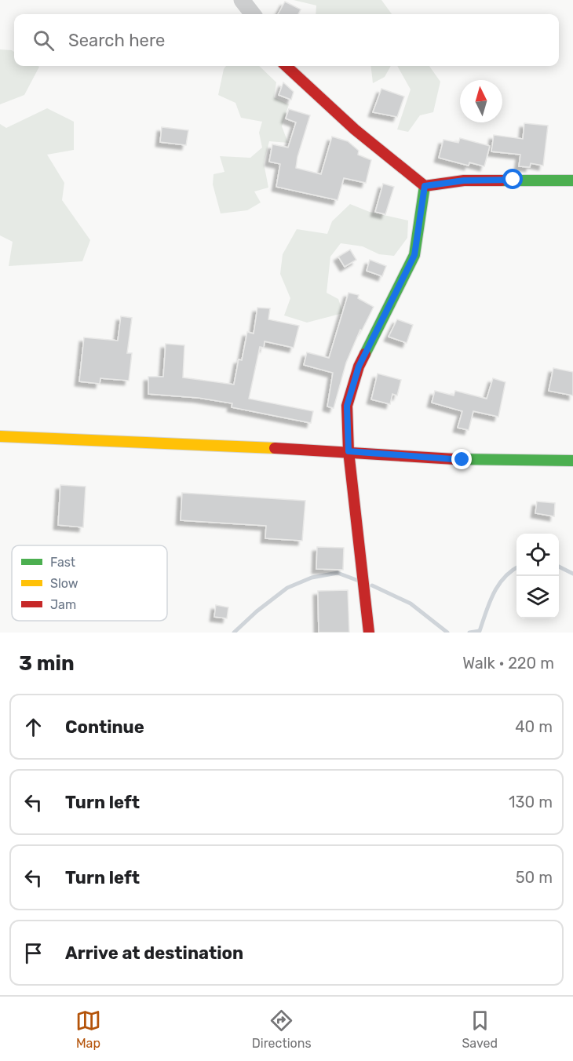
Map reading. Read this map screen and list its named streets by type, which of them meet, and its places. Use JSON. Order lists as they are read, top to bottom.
{
  "legend": ["Fast", "Slow", "Jam"],
  "north": "top",
  "page": {
    "search": "Search here",
    "heading": ["3 min", "Walk · 220 m"],
    "list": [
      ["Continue", "40 m"],
      ["Turn left", "130 m"],
      ["Turn left", "50 m"],
      "Arrive at destination"
    ],
    "nav": ["Map", "Directions", "Saved"]
  }
}
